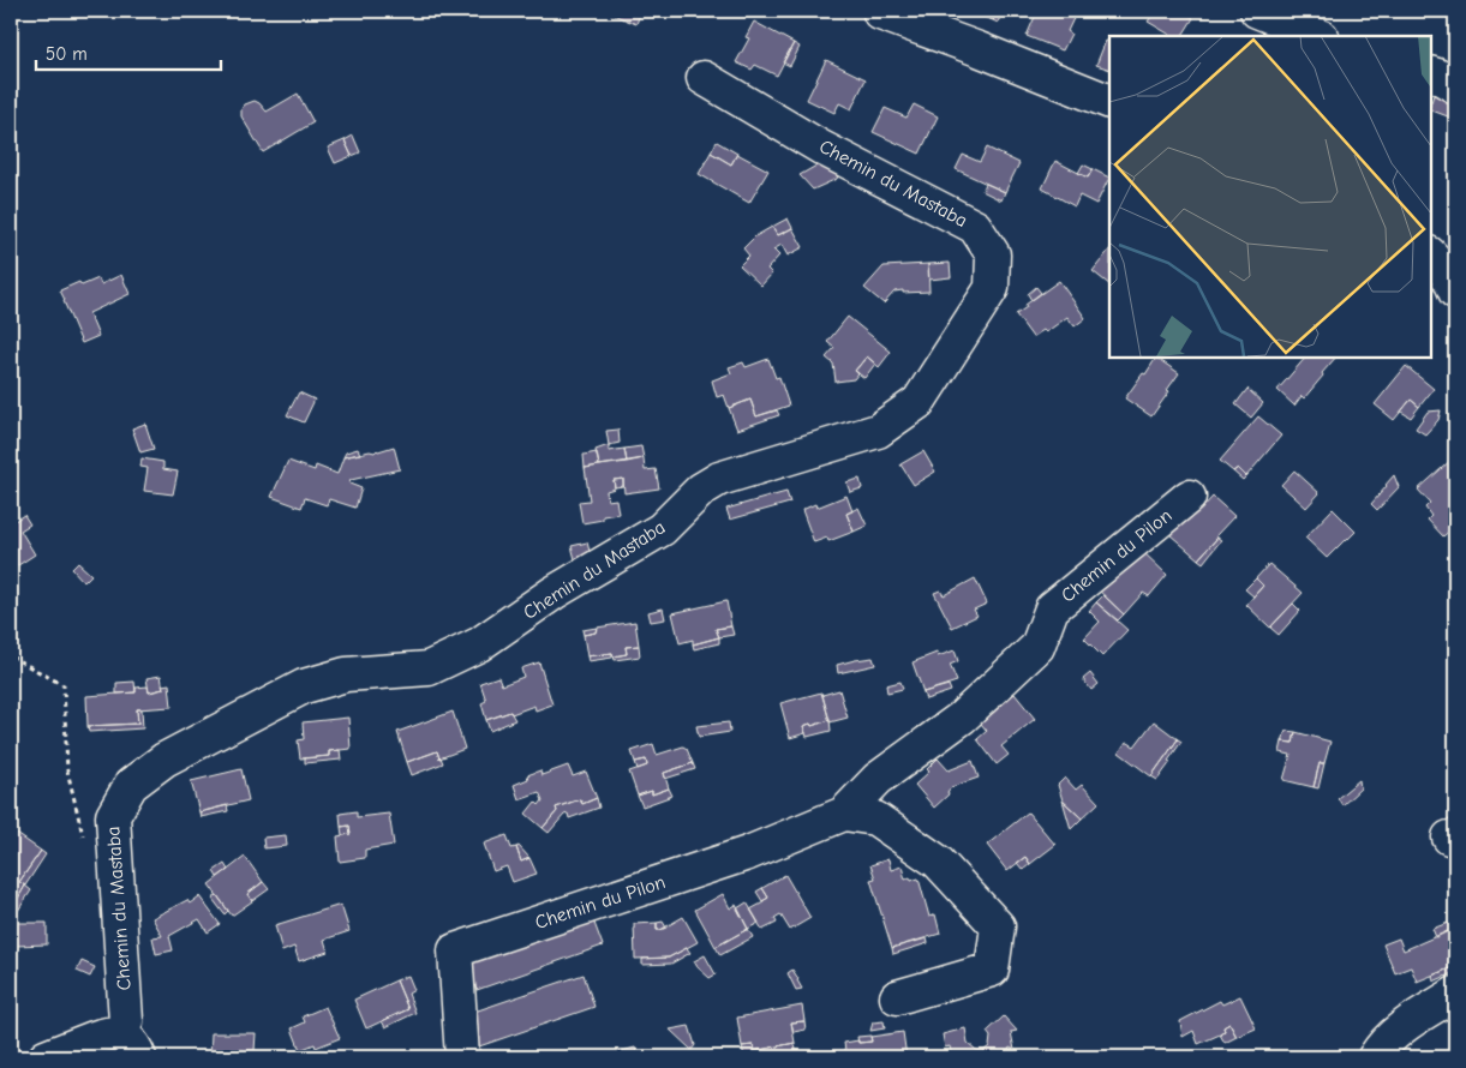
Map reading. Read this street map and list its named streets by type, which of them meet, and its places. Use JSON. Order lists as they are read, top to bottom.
{
  "streets": {
    "street": ["Chemin du Mastaba", "Chemin du Pilon"]
  },
  "scale_bar": "50 m"
}
